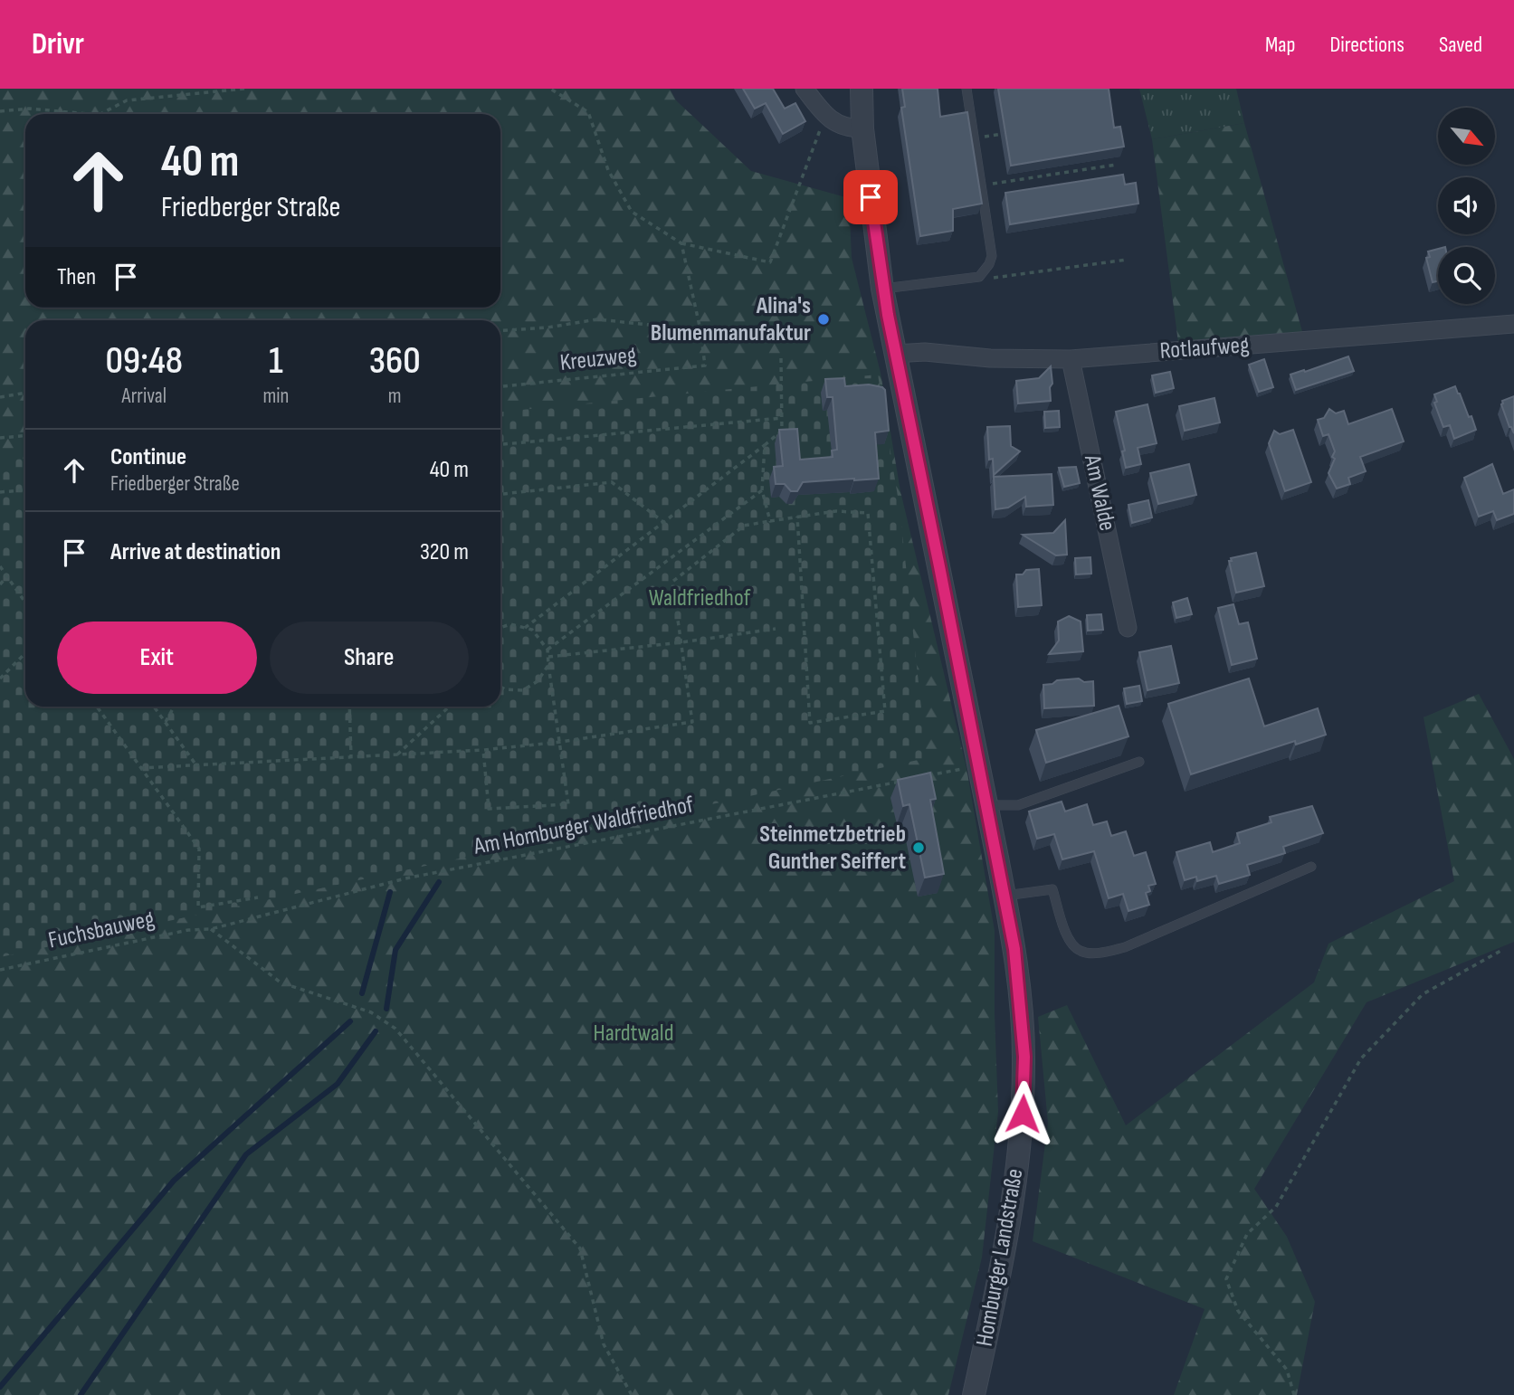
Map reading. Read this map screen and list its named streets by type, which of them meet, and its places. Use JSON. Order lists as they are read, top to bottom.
{
  "streets": {
    "street": ["Rotlaufweg", "Am Walde", "Homburger Landstraße"],
    "path": ["Kreuzweg", "Am Homburger Waldfriedhof", "Fuchsbauweg"]
  },
  "crossings": [
    ["Rotlaufweg", "Am Walde"],
    ["Rotlaufweg", "Homburger Landstraße"],
    ["Am Homburger Waldfriedhof", "Fuchsbauweg"]
  ],
  "parks": ["Waldfriedhof", "Hardtwald"],
  "places": ["Alina's Blumenmanufaktur", "Steinmetzbetrieb Gunther Seiffert"],
  "north": "bottom right",
  "page": {
    "header": "Drivr",
    "nav": ["Map", "Directions", "Saved"],
    "turn": ["40 m", "Friedberger Straße"],
    "then": "Then",
    "eta": [
      "09:48",
      "Arrival",
      "1",
      "min",
      "360",
      "m"
    ],
    "list": [
      {
        "name": "Continue",
        "note": "Friedberger Straße",
        "value": "40 m"
      },
      {
        "name": "Arrive at destination",
        "value": "320 m"
      }
    ],
    "buttons": ["Exit", "Share"]
  }
}
